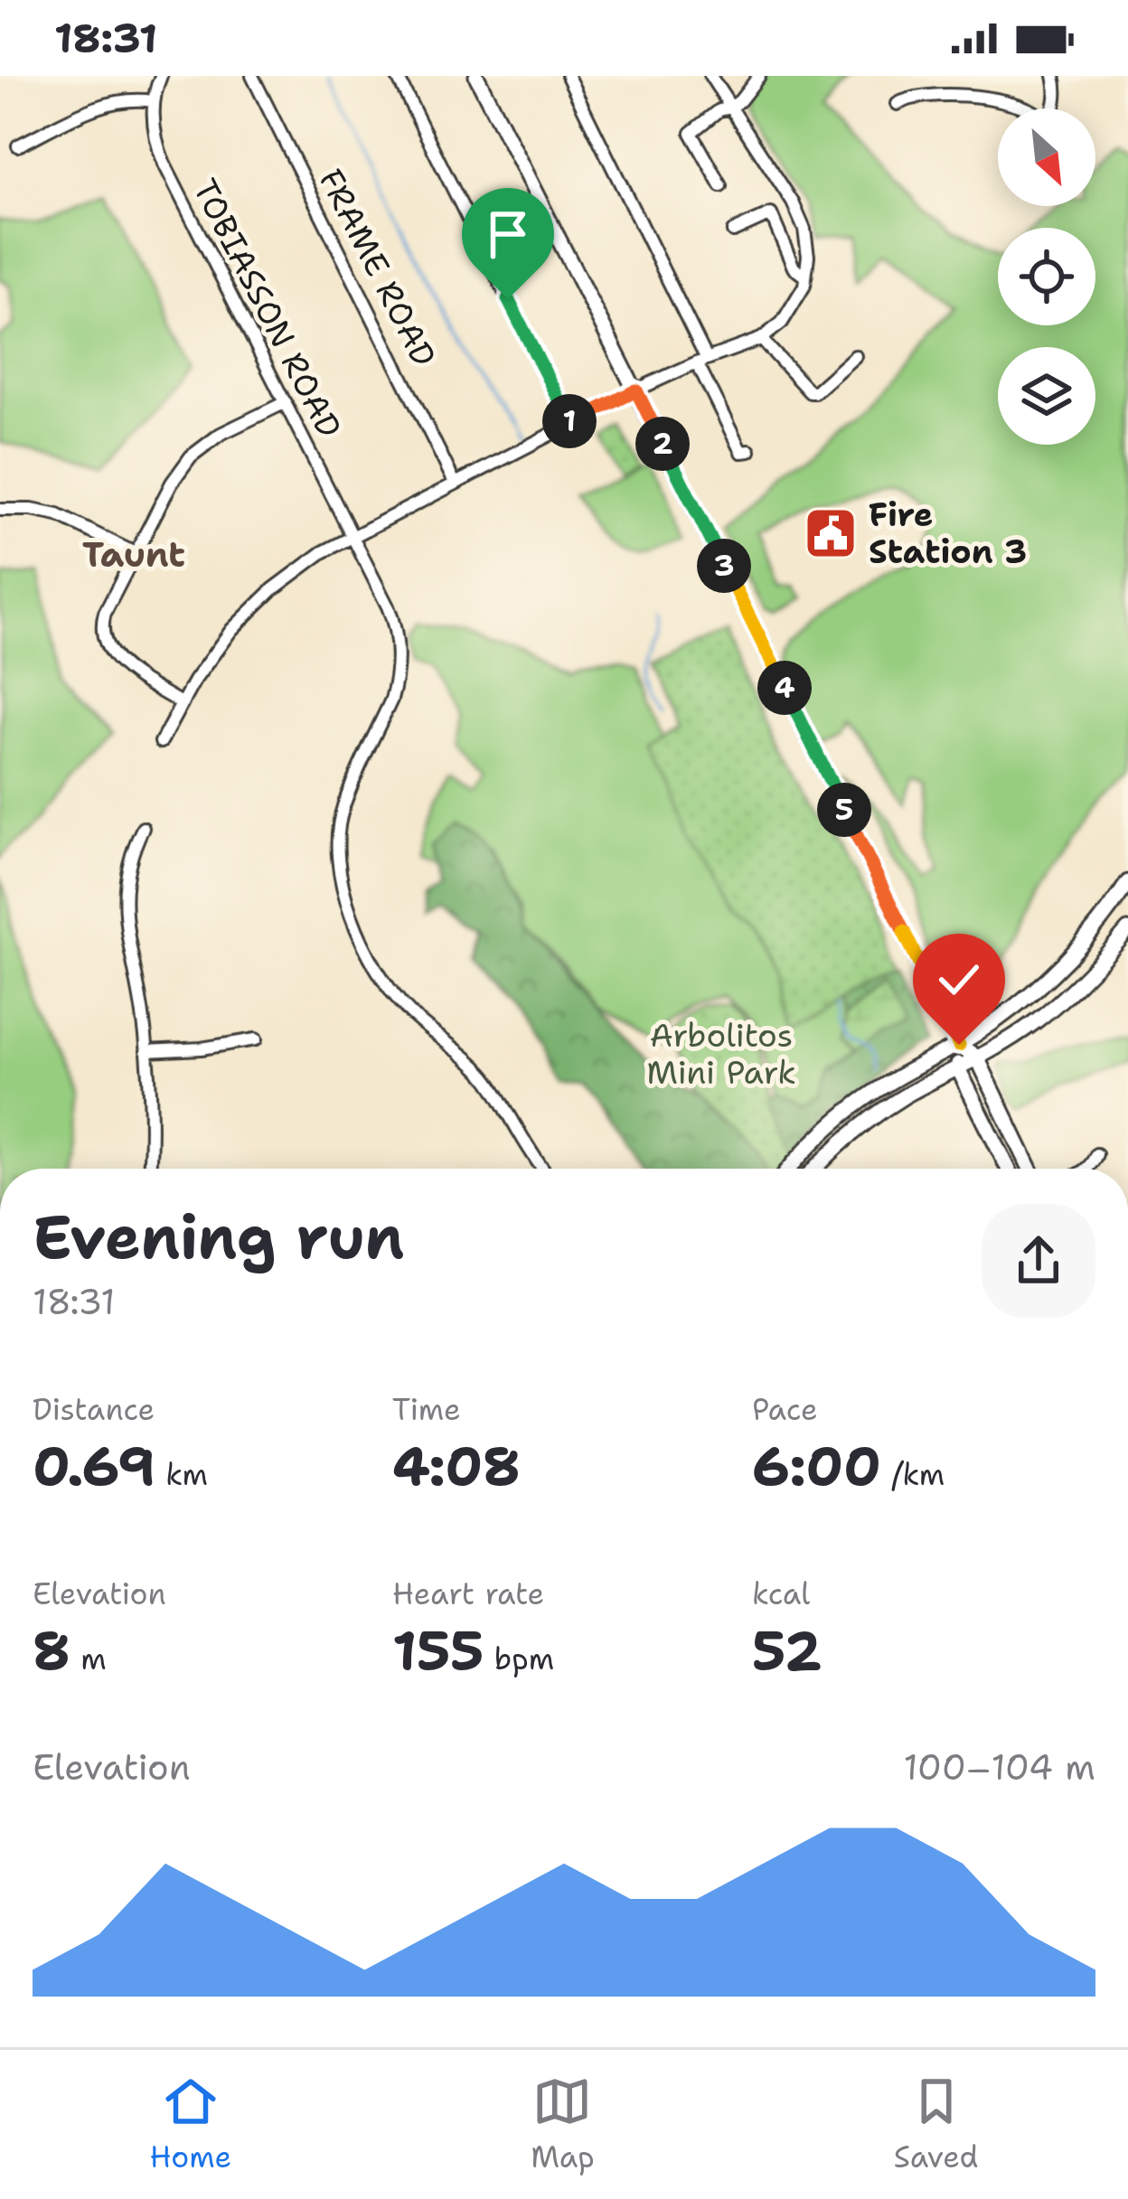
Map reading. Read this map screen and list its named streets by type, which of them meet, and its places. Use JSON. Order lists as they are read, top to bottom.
{
  "streets": {
    "street": ["FRAME ROAD", "TOBIASSON ROAD"]
  },
  "districts": ["Taunt"],
  "parks": ["Arbolitos Mini Park"],
  "places": {
    "public building": ["Fire Station 3"]
  },
  "north": "bottom right",
  "page": {
    "status": "18:31",
    "pins": [
      "1",
      "2",
      "3",
      "4",
      "5"
    ],
    "heading": ["Evening run", "18:31"],
    "stats": [
      ["Distance", "0.69 km"],
      ["Time", "4:08"],
      ["Pace", "6:00 /km"],
      ["Elevation", "8 m"],
      ["Heart rate", "155 bpm"],
      ["kcal", "52"]
    ],
    "chart": ["Elevation", "100–104 m"],
    "tabs": ["Home", "Map", "Saved"]
  }
}
